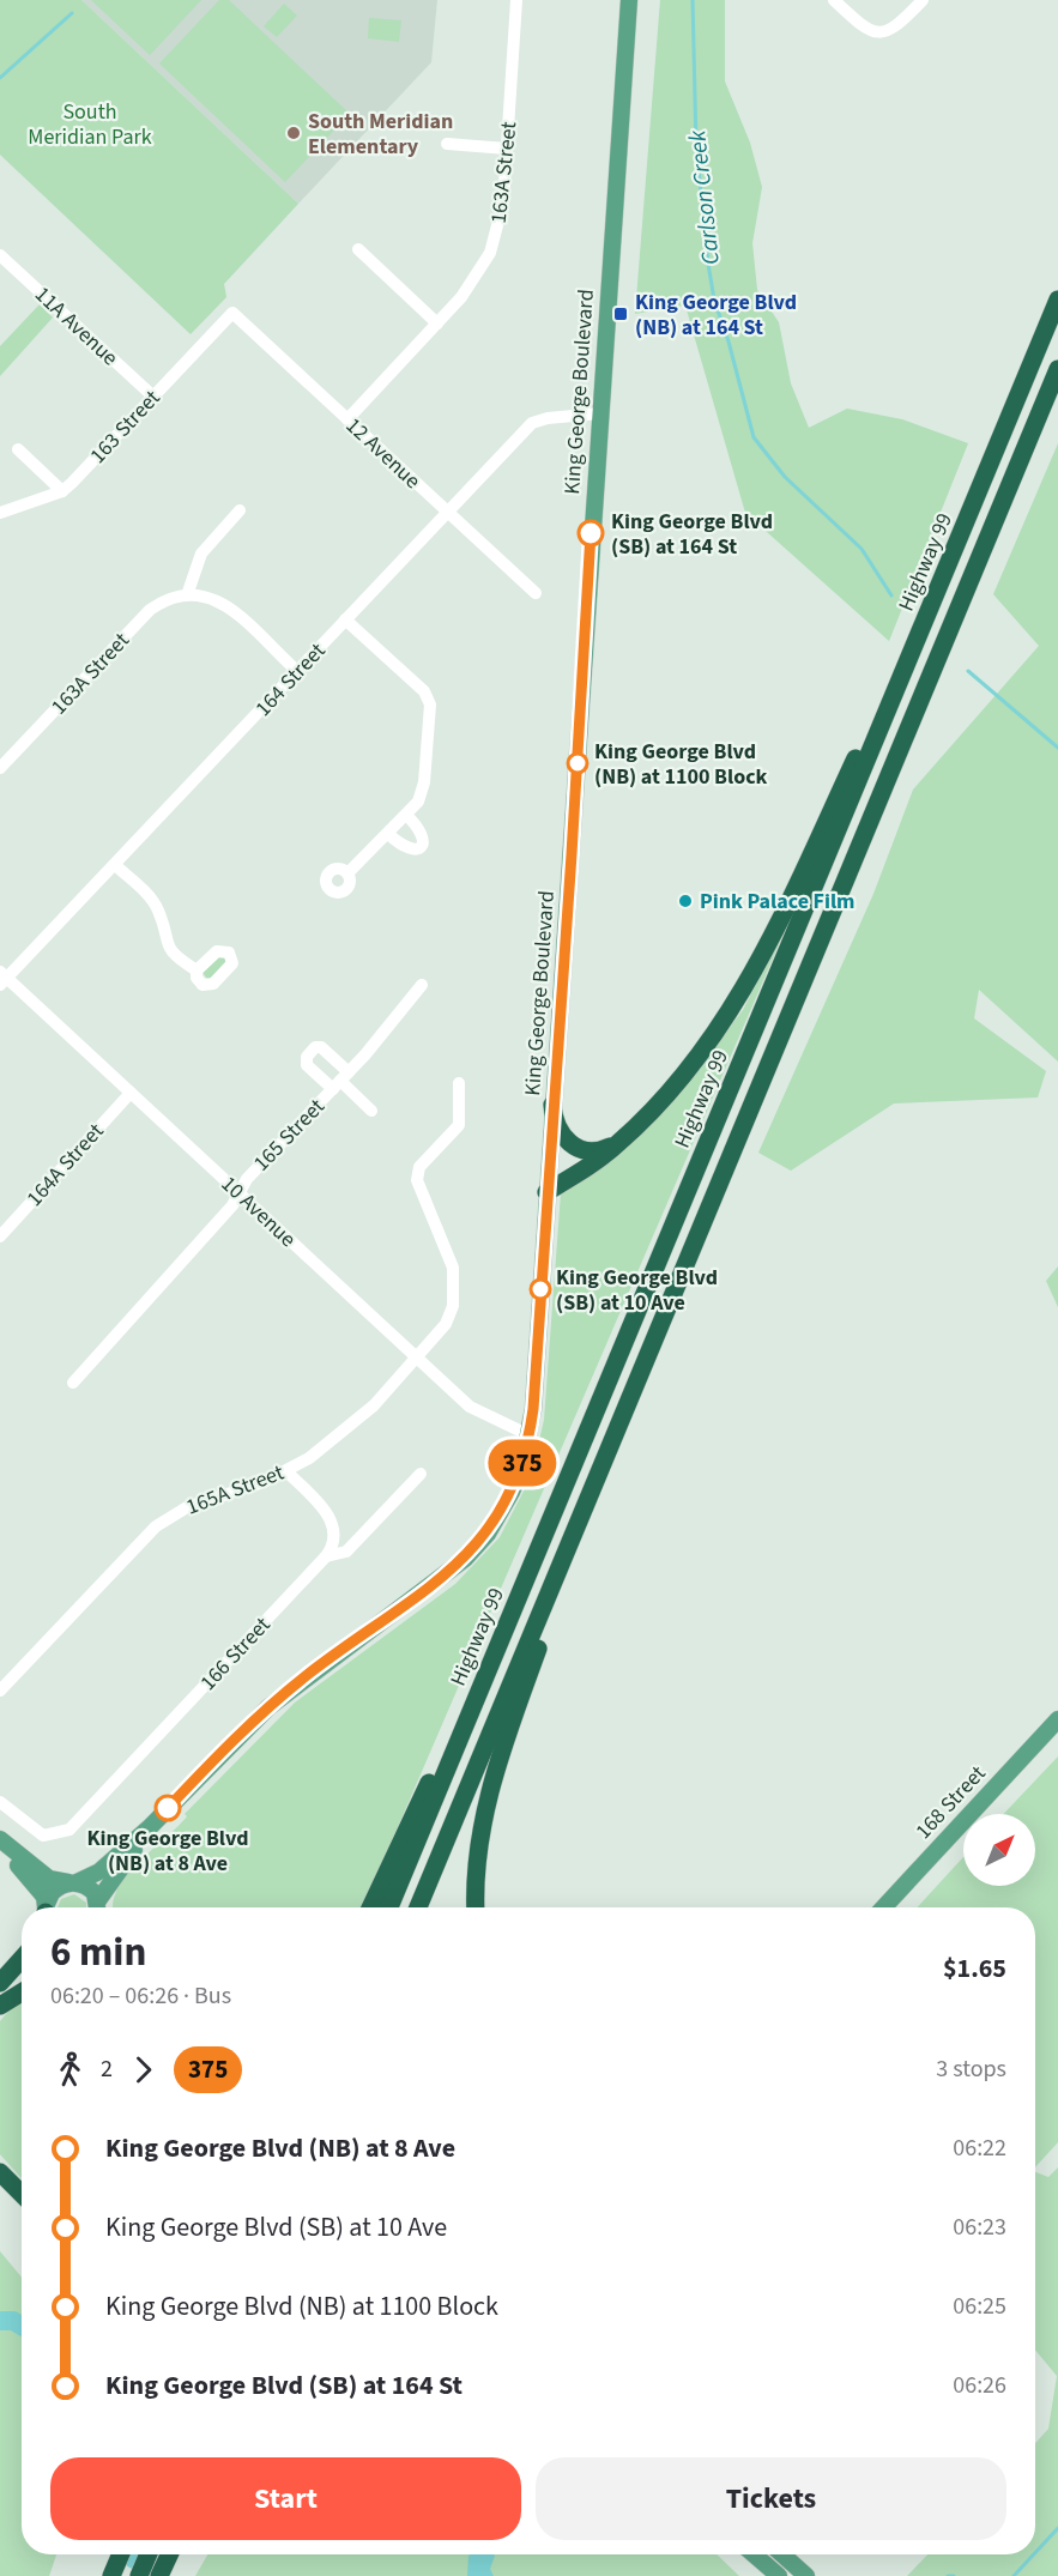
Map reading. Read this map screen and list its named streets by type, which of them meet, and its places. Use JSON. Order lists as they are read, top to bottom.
{
  "streets": {
    "highway": ["Highway 99"],
    "main road": ["King George Boulevard", "168 Street"],
    "street": [
      "163A Street",
      "11A Avenue",
      "163 Street",
      "12 Avenue",
      "164 Street",
      "165 Street",
      "164A Street",
      "10 Avenue",
      "165A Street",
      "166 Street"
    ]
  },
  "crossings": [
    ["163A Street", "12 Avenue"],
    ["11A Avenue", "163 Street"],
    ["King George Boulevard", "164 Street"],
    ["King George Boulevard", "10 Avenue"],
    ["163 Street", "12 Avenue"],
    ["12 Avenue", "164 Street"],
    ["164 Street", "10 Avenue"],
    ["165 Street", "10 Avenue"],
    ["164A Street", "10 Avenue"],
    ["10 Avenue", "165A Street"]
  ],
  "water": ["Carlson Creek"],
  "parks": ["South Meridian Park"],
  "places": {
    "other": [
      "South Meridian Elementary",
      "King George Blvd (SB) at 164 St",
      "King George Blvd (NB) at 1100 Block",
      "Pink Palace Film",
      "King George Blvd (SB) at 10 Ave",
      "King George Blvd (NB) at 8 Ave"
    ],
    "transit": ["King George Blvd (NB) at 164 St"]
  },
  "lines": ["bus line 375"],
  "north": "top right",
  "page": {
    "on_map": "375",
    "heading": ["6 min", "06:20 – 06:26 · Bus", "$1.65"],
    "legs": ["2", "375", "3 stops"],
    "list": [
      {
        "name": "King George Blvd (NB) at 8 Ave",
        "value": "06:22"
      },
      {
        "name": "King George Blvd (SB) at 10 Ave",
        "value": "06:23"
      },
      {
        "name": "King George Blvd (NB) at 1100 Block",
        "value": "06:25"
      },
      {
        "name": "King George Blvd (SB) at 164 St",
        "value": "06:26"
      }
    ],
    "buttons": ["Start", "Tickets"]
  }
}
